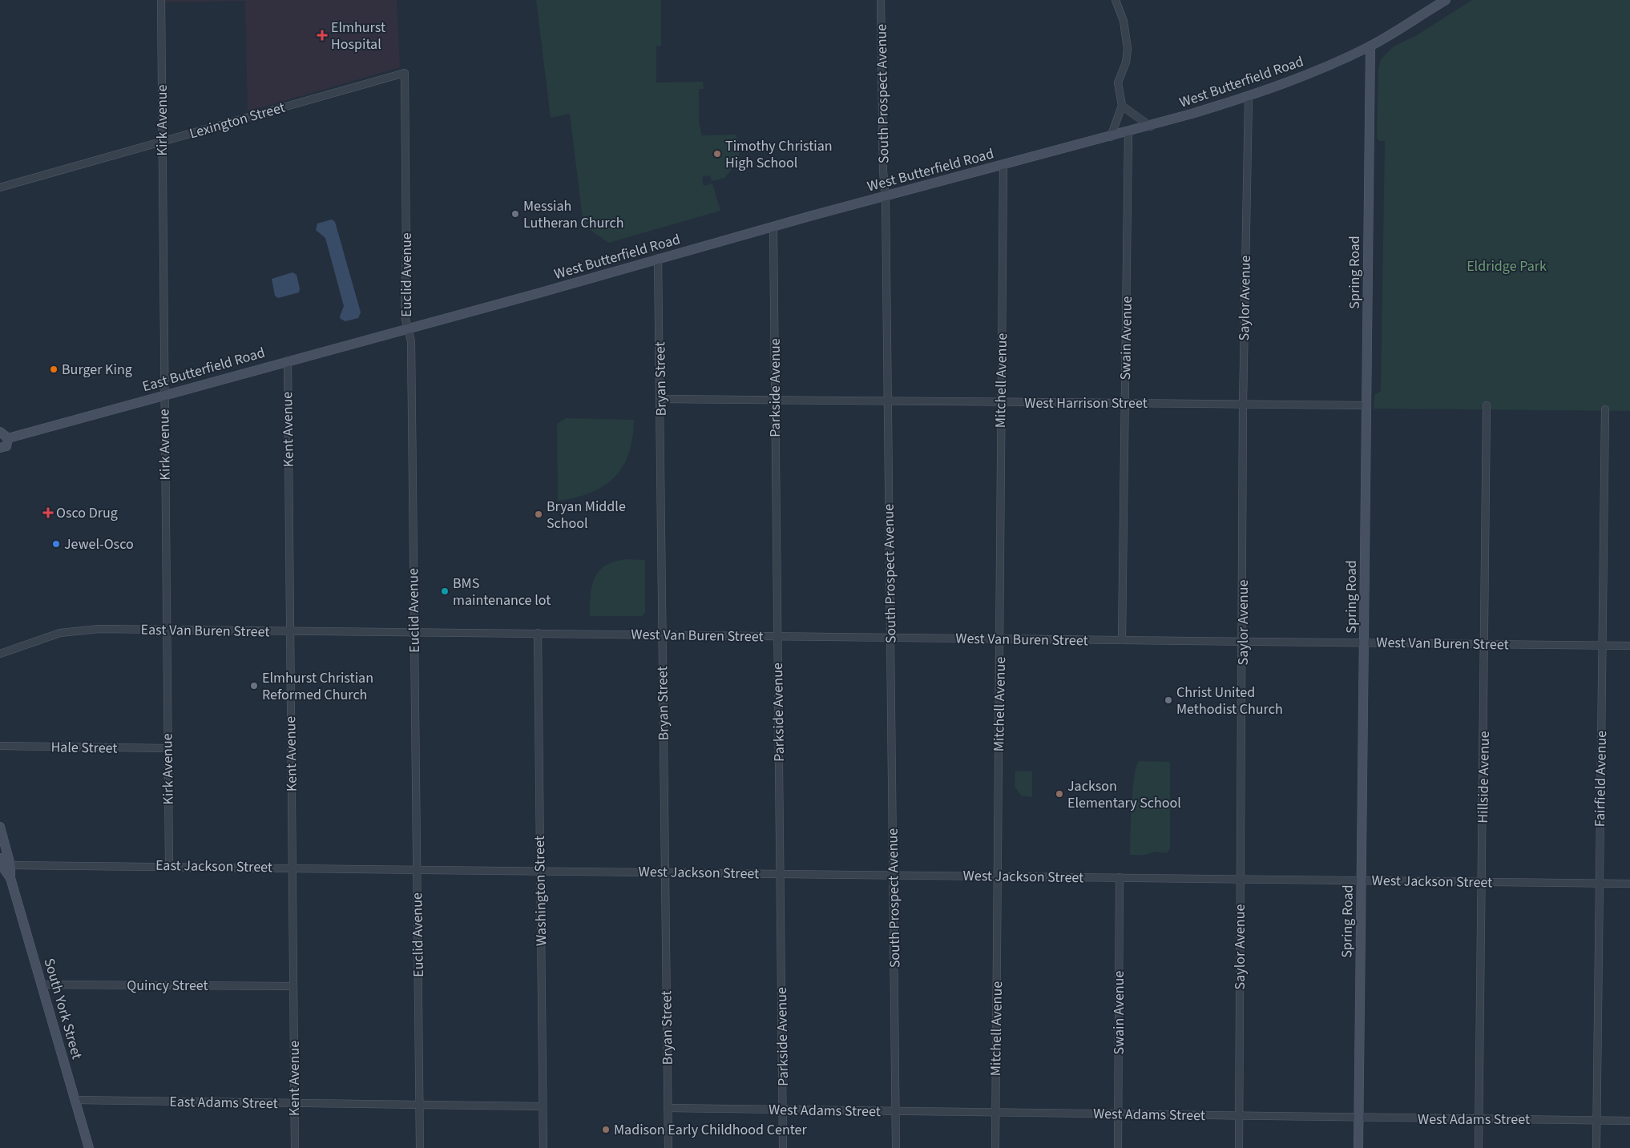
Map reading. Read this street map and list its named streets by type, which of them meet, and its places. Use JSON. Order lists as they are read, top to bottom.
{
  "streets": {
    "main road": [
      "West Butterfield Road",
      "Spring Road",
      "East Butterfield Road",
      "South York Street"
    ],
    "street": [
      "South Prospect Avenue",
      "Kirk Avenue",
      "Lexington Street",
      "Euclid Avenue",
      "Saylor Avenue",
      "Swain Avenue",
      "Bryan Street",
      "Mitchell Avenue",
      "Parkside Avenue",
      "West Harrison Street",
      "Kent Avenue",
      "East Van Buren Street",
      "West Van Buren Street",
      "Hale Street",
      "Hillside Avenue",
      "Fairfield Avenue",
      "East Jackson Street",
      "West Jackson Street",
      "Washington Street",
      "Quincy Street",
      "East Adams Street",
      "West Adams Street"
    ]
  },
  "crossings": [
    ["West Butterfield Road", "South Prospect Avenue"],
    ["West Butterfield Road", "Spring Road"],
    ["West Butterfield Road", "Euclid Avenue"],
    ["West Butterfield Road", "Saylor Avenue"],
    ["West Butterfield Road", "Swain Avenue"],
    ["West Butterfield Road", "East Butterfield Road"],
    ["West Butterfield Road", "Bryan Street"],
    ["West Butterfield Road", "Mitchell Avenue"],
    ["West Butterfield Road", "Parkside Avenue"],
    ["South Prospect Avenue", "West Harrison Street"],
    ["South Prospect Avenue", "West Van Buren Street"],
    ["South Prospect Avenue", "West Jackson Street"],
    ["South Prospect Avenue", "West Adams Street"],
    ["Kirk Avenue", "Lexington Street"],
    ["Kirk Avenue", "East Butterfield Road"],
    ["Kirk Avenue", "East Van Buren Street"],
    ["Kirk Avenue", "Hale Street"],
    ["Kirk Avenue", "East Jackson Street"],
    ["Lexington Street", "Euclid Avenue"],
    ["Spring Road", "West Harrison Street"],
    ["Spring Road", "West Van Buren Street"],
    ["Spring Road", "West Jackson Street"],
    ["Spring Road", "West Adams Street"],
    ["Euclid Avenue", "East Butterfield Road"],
    ["Euclid Avenue", "East Van Buren Street"],
    ["Euclid Avenue", "West Van Buren Street"],
    ["Euclid Avenue", "East Jackson Street"],
    ["Euclid Avenue", "West Jackson Street"],
    ["Euclid Avenue", "East Adams Street"],
    ["Saylor Avenue", "West Harrison Street"],
    ["Saylor Avenue", "West Van Buren Street"],
    ["Saylor Avenue", "West Jackson Street"],
    ["Saylor Avenue", "West Adams Street"],
    ["Swain Avenue", "West Harrison Street"],
    ["Swain Avenue", "West Van Buren Street"],
    ["Swain Avenue", "West Jackson Street"],
    ["Swain Avenue", "West Adams Street"],
    ["East Butterfield Road", "Kent Avenue"],
    ["Bryan Street", "West Harrison Street"],
    ["Bryan Street", "West Van Buren Street"],
    ["Bryan Street", "West Jackson Street"],
    ["Bryan Street", "West Adams Street"],
    ["Mitchell Avenue", "West Harrison Street"],
    ["Mitchell Avenue", "West Van Buren Street"],
    ["Mitchell Avenue", "West Jackson Street"],
    ["Mitchell Avenue", "West Adams Street"],
    ["Parkside Avenue", "West Harrison Street"],
    ["Parkside Avenue", "West Van Buren Street"],
    ["Parkside Avenue", "West Jackson Street"],
    ["Parkside Avenue", "West Adams Street"],
    ["Kent Avenue", "East Van Buren Street"],
    ["Kent Avenue", "East Jackson Street"],
    ["Kent Avenue", "Quincy Street"],
    ["Kent Avenue", "East Adams Street"],
    ["East Van Buren Street", "West Van Buren Street"],
    ["West Van Buren Street", "Hillside Avenue"],
    ["West Van Buren Street", "Fairfield Avenue"],
    ["West Van Buren Street", "Washington Street"],
    ["Hillside Avenue", "West Jackson Street"],
    ["Hillside Avenue", "West Adams Street"],
    ["Fairfield Avenue", "West Jackson Street"],
    ["Fairfield Avenue", "West Adams Street"],
    ["East Jackson Street", "West Jackson Street"],
    ["East Jackson Street", "South York Street"],
    ["West Jackson Street", "Washington Street"],
    ["Quincy Street", "South York Street"],
    ["South York Street", "East Adams Street"]
  ],
  "parks": ["Eldridge Park"],
  "places": {
    "health": ["Elmhurst Hospital", "Osco Drug"],
    "other": [
      "Timothy Christian High School",
      "Messiah Lutheran Church",
      "Burger King",
      "Bryan Middle School",
      "Jewel-Osco",
      "BMS maintenance lot",
      "Elmhurst Christian Reformed Church",
      "Christ United Methodist Church",
      "Jackson Elementary School",
      "Madison Early Childhood Center"
    ]
  }
}
